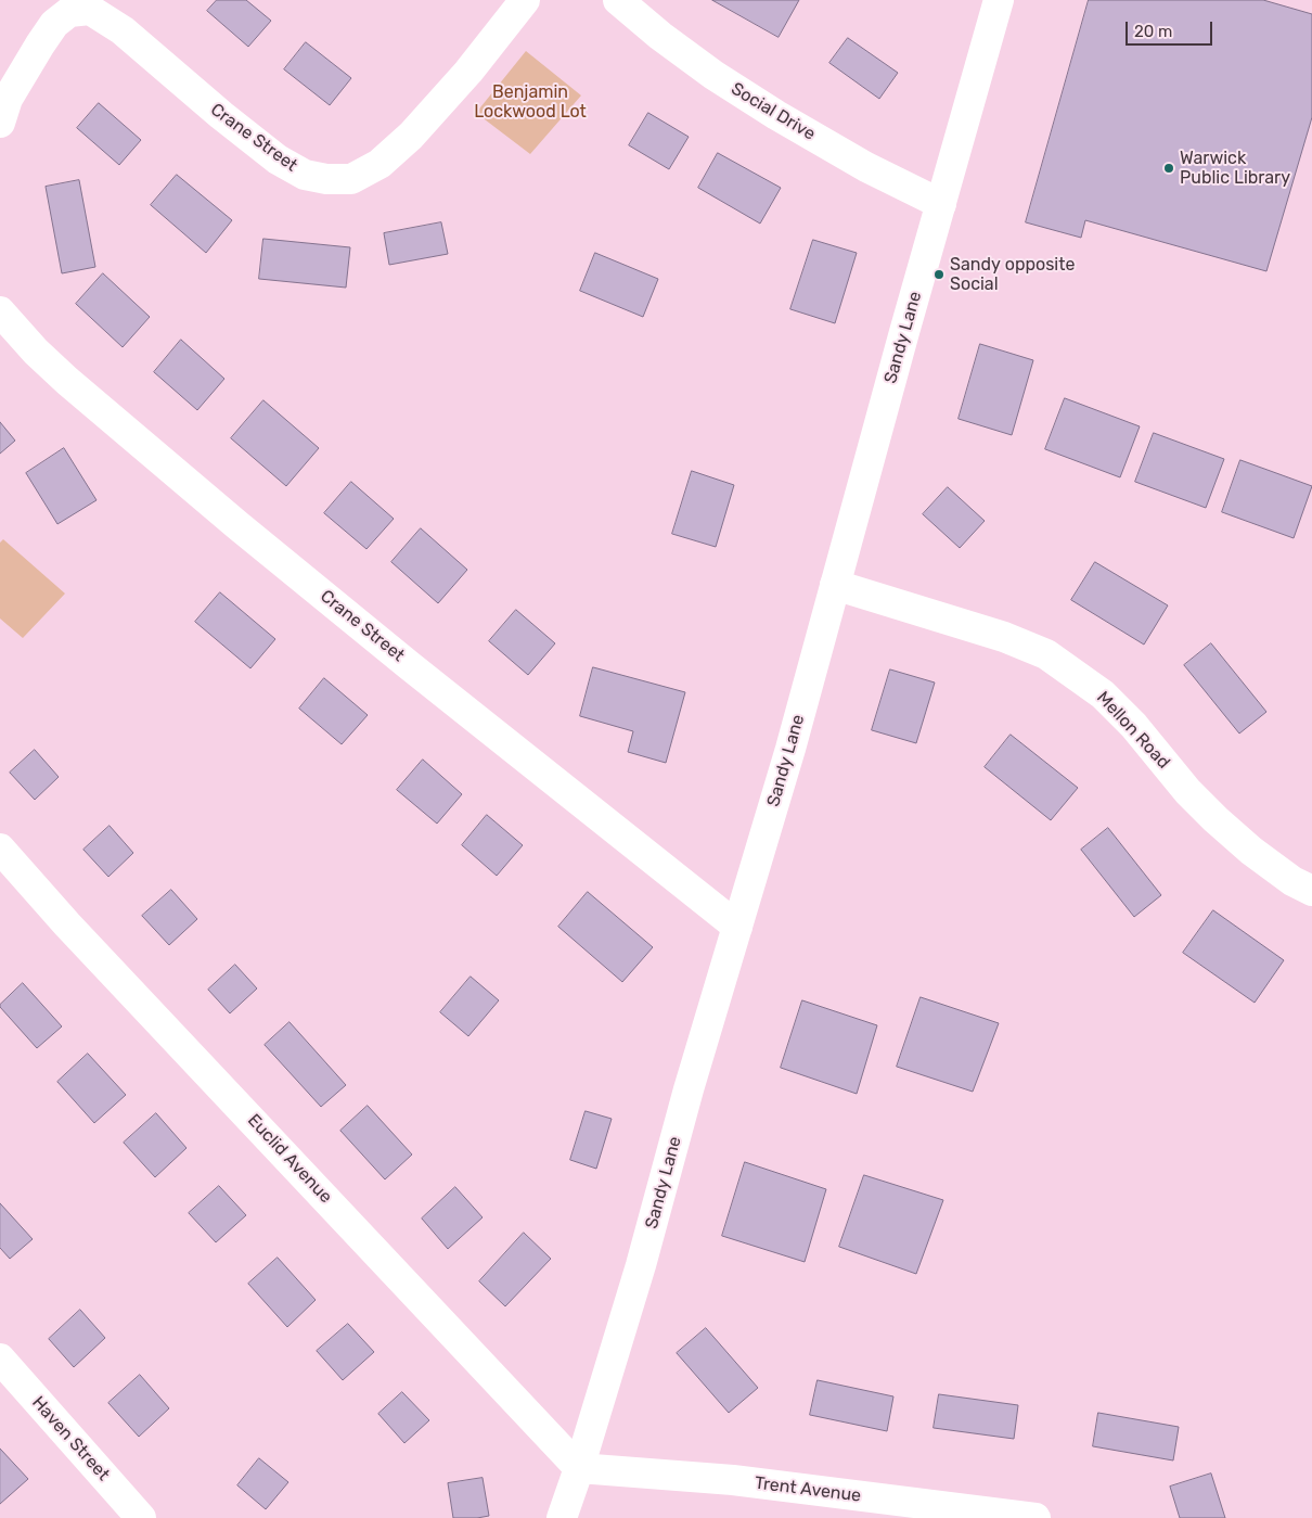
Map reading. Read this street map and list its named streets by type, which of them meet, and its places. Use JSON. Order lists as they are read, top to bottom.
{
  "streets": {
    "street": [
      "Social Drive",
      "Crane Street",
      "Sandy Lane",
      "Mellon Road",
      "Euclid Avenue",
      "Haven Street",
      "Trent Avenue"
    ]
  },
  "crossings": [
    ["Social Drive", "Sandy Lane"],
    ["Crane Street", "Sandy Lane"],
    ["Sandy Lane", "Mellon Road"],
    ["Sandy Lane", "Euclid Avenue"],
    ["Sandy Lane", "Trent Avenue"],
    ["Euclid Avenue", "Trent Avenue"]
  ],
  "parks": ["Benjamin Lockwood Lot"],
  "places": ["Warwick Public Library", "Sandy opposite Social"],
  "scale_bar": "20 m"
}
